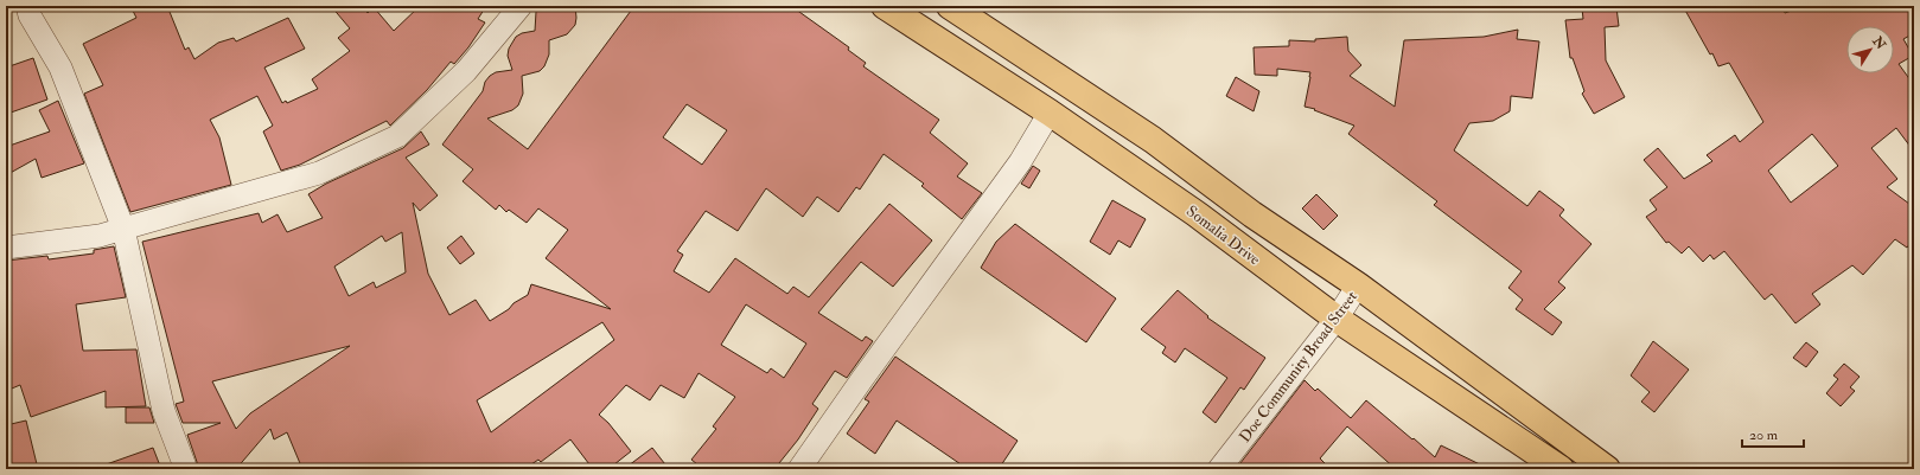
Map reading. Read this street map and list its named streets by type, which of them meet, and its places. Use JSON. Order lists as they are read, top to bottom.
{
  "streets": {
    "main road": ["Somalia Drive"],
    "street": ["Doe Community Broad Street"]
  },
  "crossings": [
    ["Somalia Drive", "Doe Community Broad Street"]
  ],
  "scale_bar": "20 m",
  "north": "top right"
}
